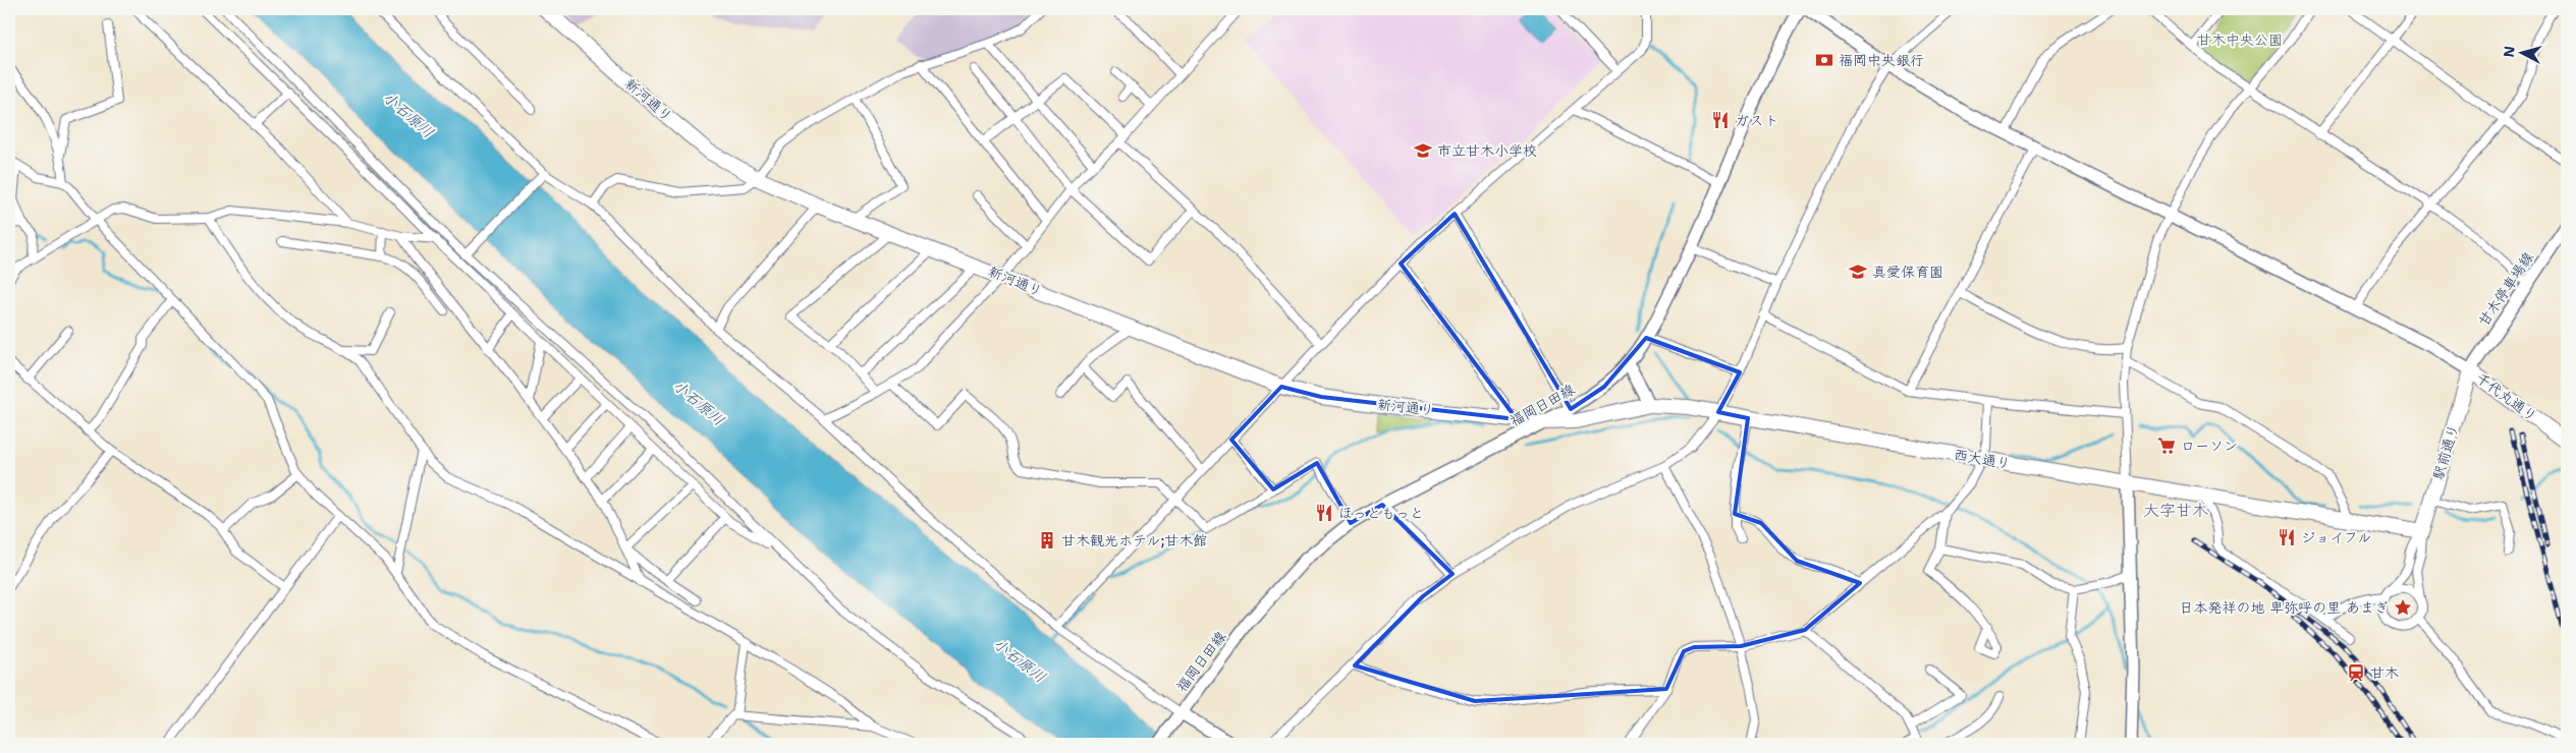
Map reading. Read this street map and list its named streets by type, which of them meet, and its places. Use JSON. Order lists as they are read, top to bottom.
{
  "streets": {
    "highway": [
      "新河通り",
      "千代丸通り",
      "駅前通り",
      "西大通り"
    ],
    "main road": ["甘木停車場線", "福岡日田線"]
  },
  "crossings": [
    ["新河通り", "福岡日田線"],
    ["新河通り", "西大通り"],
    ["甘木停車場線", "千代丸通り"],
    ["甘木停車場線", "駅前通り"],
    ["千代丸通り", "駅前通り"],
    ["福岡日田線", "西大通り"],
    ["駅前通り", "西大通り"]
  ],
  "districts": ["大字甘木"],
  "water": ["小石原川"],
  "parks": ["甘木中央公園"],
  "places": {
    "bank": ["福岡中央銀行"],
    "restaurant": ["ガスト", "ほっともっと", "ジョイフル"],
    "school or university": ["市立甘木小学校", "真愛保育園"],
    "supermarket": ["ローソン"],
    "building": ["甘木観光ホテル;甘木館"],
    "place": ["日本発祥の地 卑弥呼の里 あまぎ"],
    "station": ["甘木"]
  },
  "north": "left"
}
